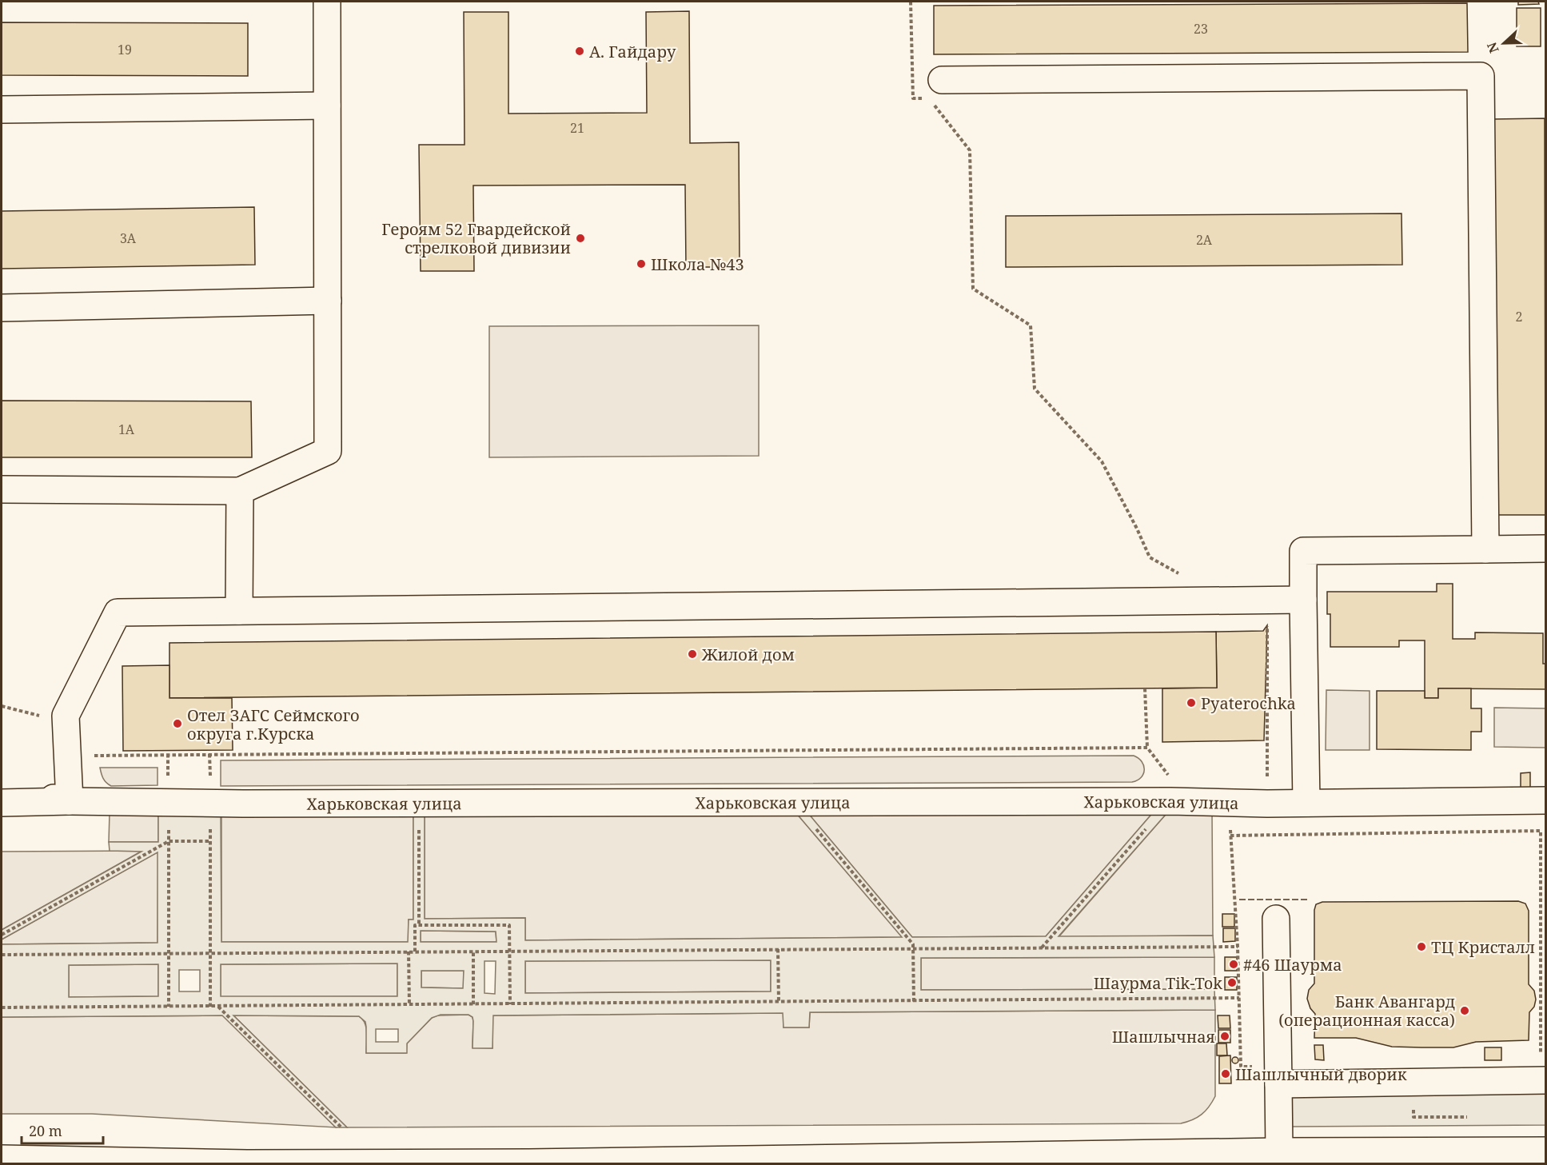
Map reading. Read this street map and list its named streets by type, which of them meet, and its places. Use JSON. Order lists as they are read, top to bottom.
{
  "streets": {
    "street": ["Харьковская улица"]
  },
  "places": [
    "А. Гайдару",
    "Героям 52 Гвардейской стрелковой дивизии",
    "Школа №43",
    "Жилой дом",
    "Pyaterochka",
    "Отел ЗАГС Сеймского округа г.Курска",
    "ТЦ Кристалл",
    "#46 Шаурма",
    "Шаурма Tik-Tok",
    "Банк Авангард (операционная касса)",
    "Шашлычная",
    "Шашлычный дворик"
  ],
  "house_numbers": [
    "23",
    "19",
    "21",
    "3А",
    "2А",
    "2",
    "1А"
  ],
  "scale_bar": "20 m",
  "north": "left"
}
